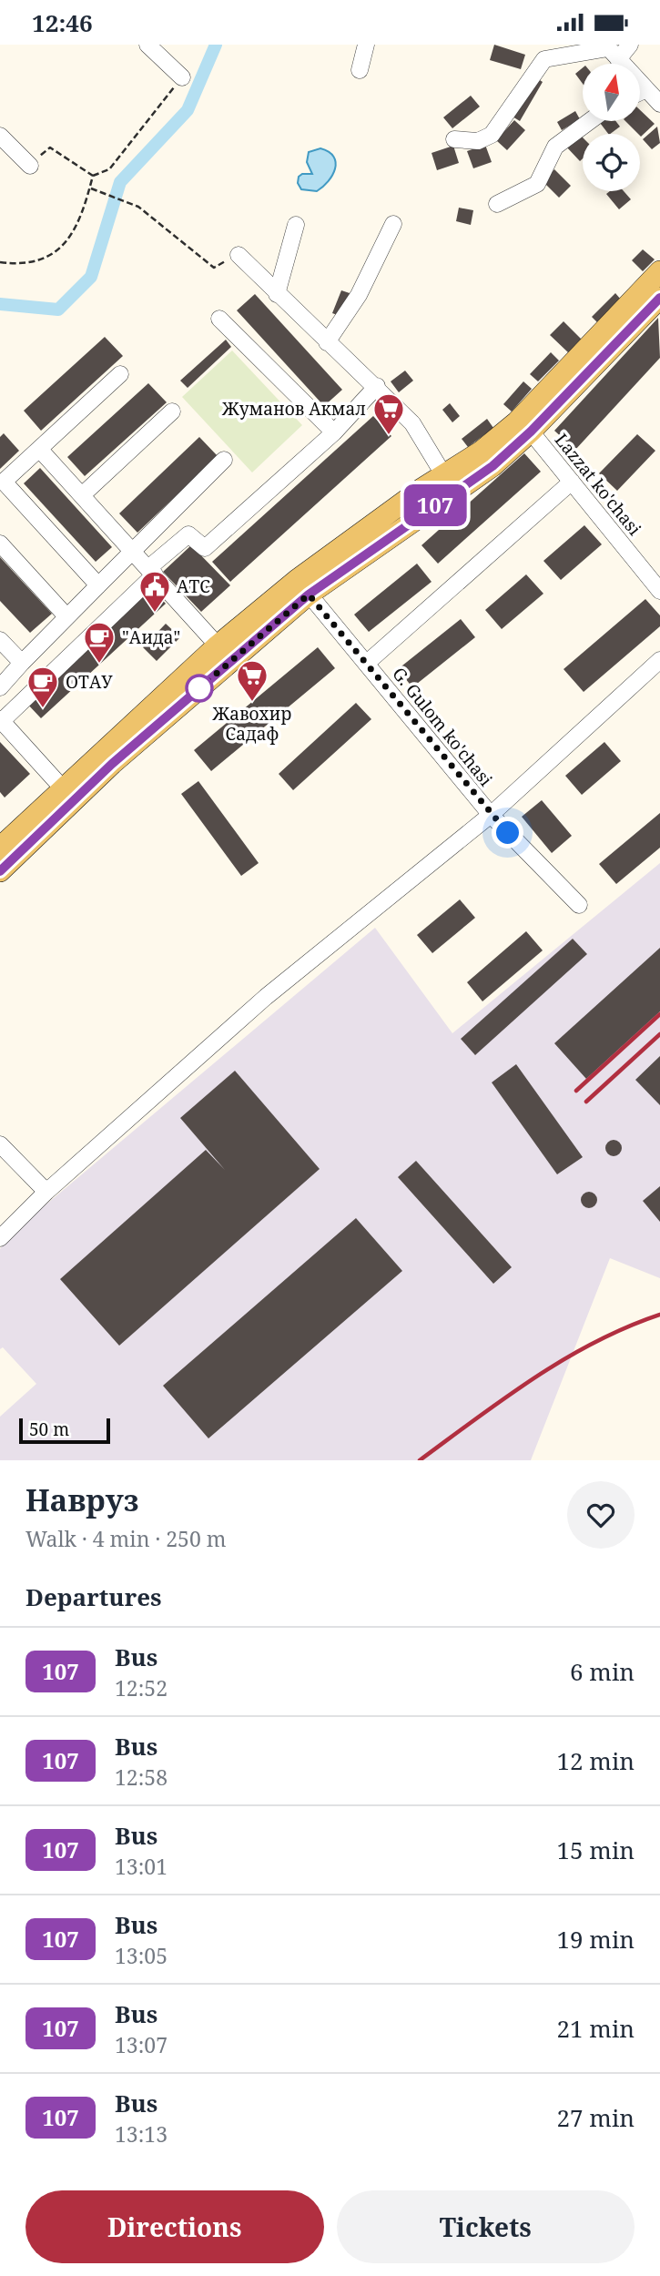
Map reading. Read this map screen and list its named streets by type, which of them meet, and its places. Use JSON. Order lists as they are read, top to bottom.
{
  "streets": {
    "street": ["Lazzat ko'chasi", "G. Gulom ko'chasi"]
  },
  "places": {
    "supermarket": ["Жуманов Акмал", "Жавохир Садаф"],
    "public building": ["АТС"],
    "cafe": ["\"Аида\"", "OТАУ"]
  },
  "lines": ["bus line 107"],
  "scale_bar": "50 m",
  "north": "top",
  "page": {
    "status": "12:46",
    "on_map": "107",
    "scale": "50 m",
    "heading": [
      ["Навруз", "Walk · 4 min · 250 m"],
      "Departures"
    ],
    "list": [
      {
        "mark": "107",
        "name": "Bus",
        "note": "12:52",
        "value": "6 min"
      },
      {
        "mark": "107",
        "name": "Bus",
        "note": "12:58",
        "value": "12 min"
      },
      {
        "mark": "107",
        "name": "Bus",
        "note": "13:01",
        "value": "15 min"
      },
      {
        "mark": "107",
        "name": "Bus",
        "note": "13:05",
        "value": "19 min"
      },
      {
        "mark": "107",
        "name": "Bus",
        "note": "13:07",
        "value": "21 min"
      },
      {
        "mark": "107",
        "name": "Bus",
        "note": "13:13",
        "value": "27 min"
      }
    ],
    "buttons": ["Directions", "Tickets"]
  }
}
